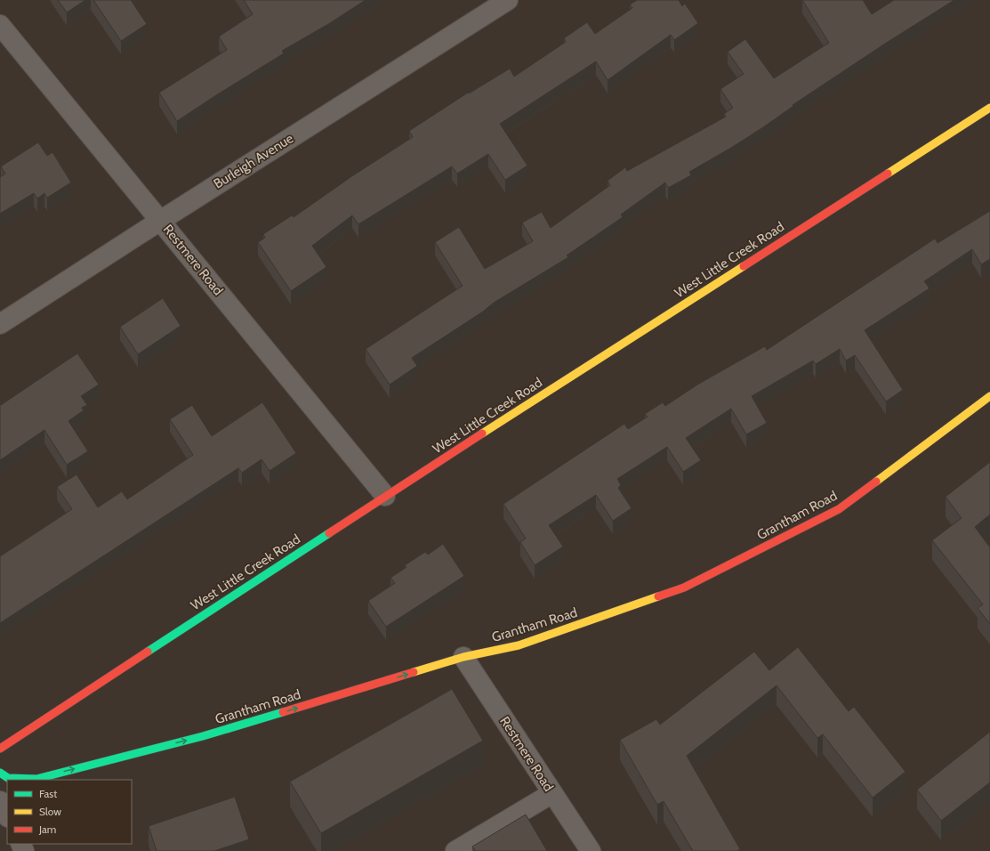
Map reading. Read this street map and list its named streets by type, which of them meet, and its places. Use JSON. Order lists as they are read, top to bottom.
{
  "streets": {
    "main road": ["West Little Creek Road", "Grantham Road"],
    "street": ["Burleigh Avenue", "Restmere Road"]
  },
  "crossings": [
    ["Burleigh Avenue", "Restmere Road"],
    ["Restmere Road", "West Little Creek Road"],
    ["Restmere Road", "Grantham Road"]
  ],
  "one_way": ["Grantham Road"],
  "legend": ["Fast", "Slow", "Jam"]
}
